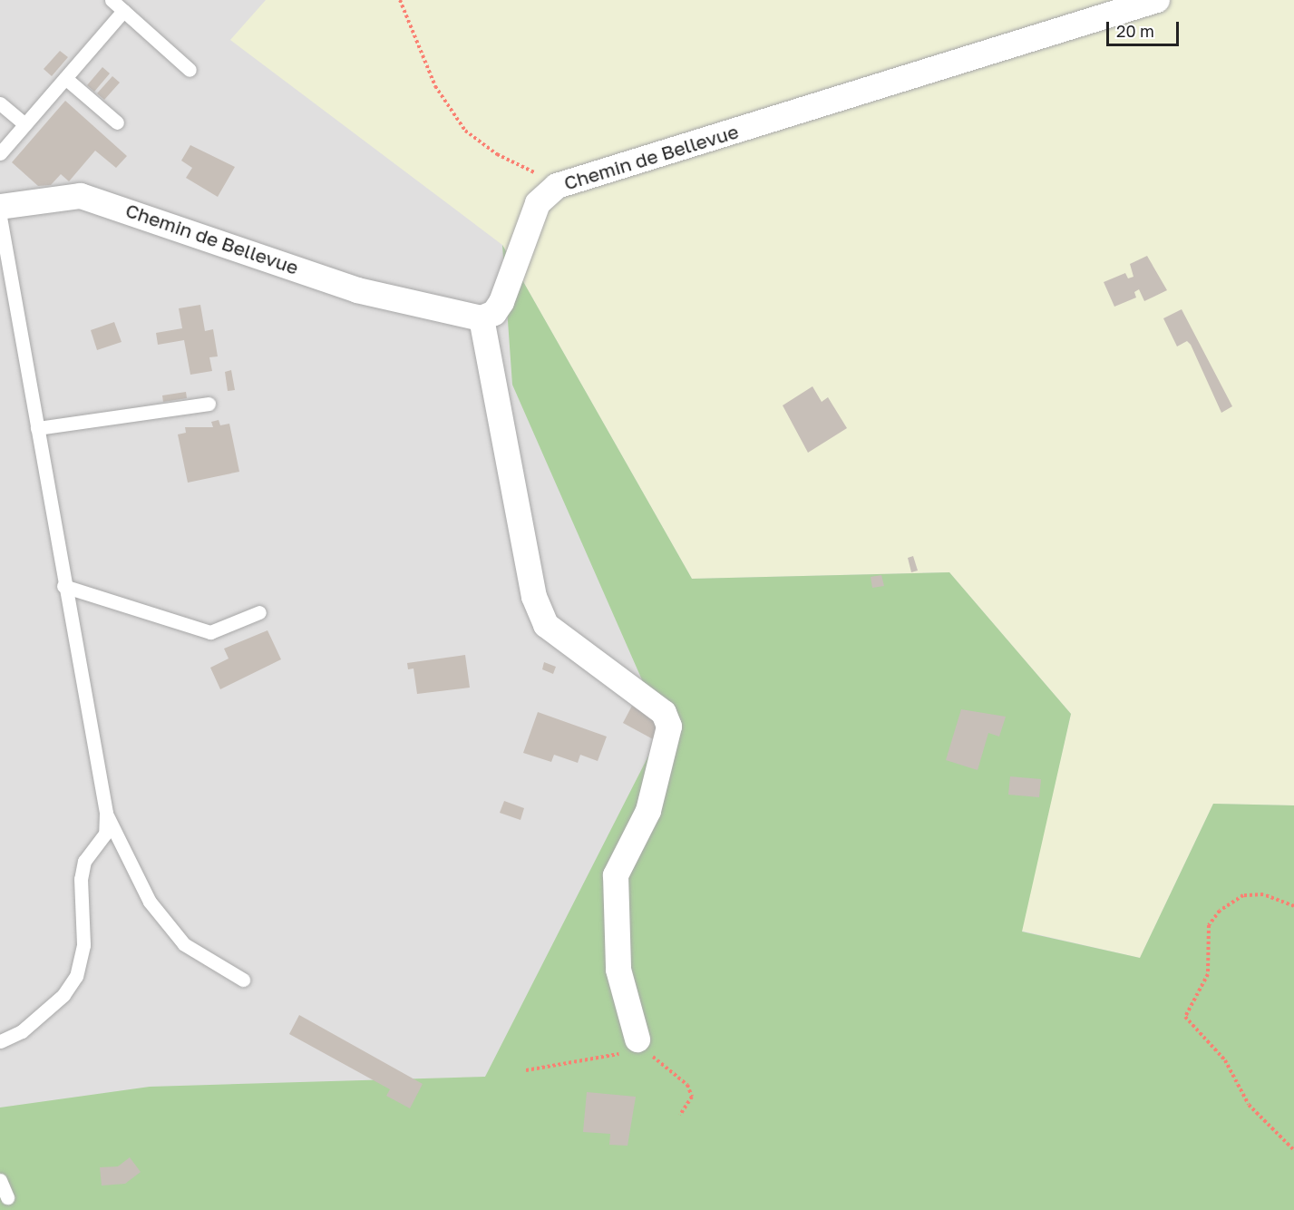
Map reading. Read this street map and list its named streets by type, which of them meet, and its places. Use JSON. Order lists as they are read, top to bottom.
{
  "streets": {
    "street": ["Chemin de Bellevue"]
  },
  "scale_bar": "20 m"
}
